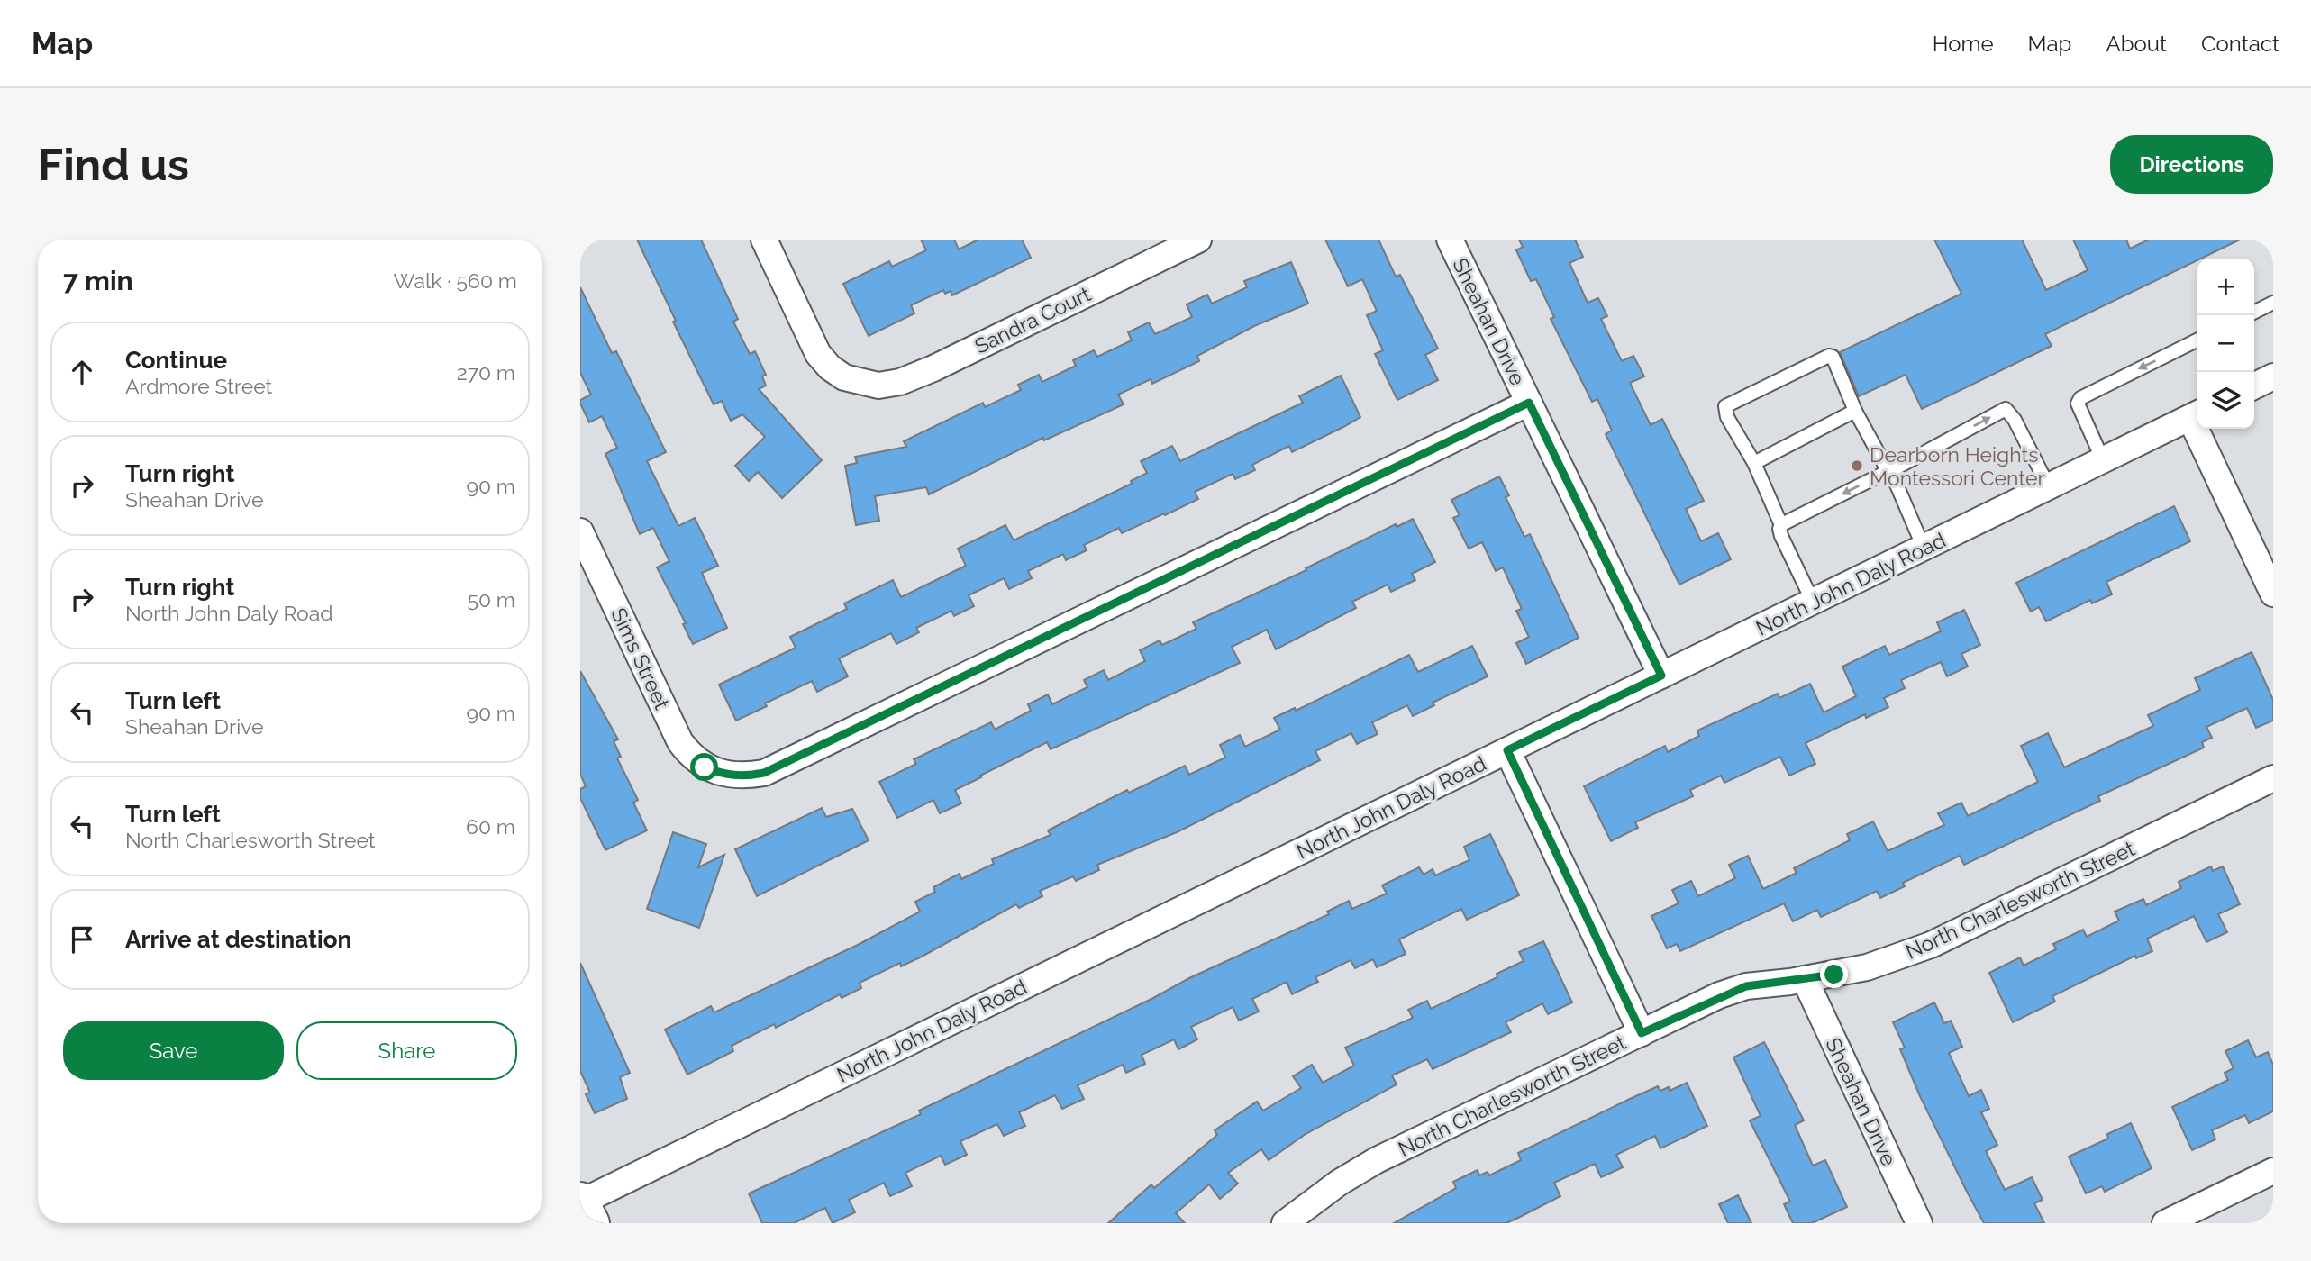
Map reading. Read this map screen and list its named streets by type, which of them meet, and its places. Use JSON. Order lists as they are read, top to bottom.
{
  "streets": {
    "street": [
      "Sandra Court",
      "Sheahan Drive",
      "North John Daly Road",
      "Sims Street",
      "North Charlesworth Street"
    ]
  },
  "crossings": [
    ["Sheahan Drive", "North John Daly Road"],
    ["Sheahan Drive", "Sims Street"],
    ["Sheahan Drive", "North Charlesworth Street"]
  ],
  "places": ["Dearborn Heights Montessori Center"],
  "page": {
    "header": "Map",
    "nav": [
      "Home",
      "Map",
      "About",
      "Contact"
    ],
    "buttons": [
      "Directions",
      ["Save", "Share"]
    ],
    "title": "Find us",
    "heading": ["7 min", "Walk · 560 m"],
    "map_buttons": ["+", "−"],
    "list": [
      ["Continue", "Ardmore Street", "270 m"],
      ["Turn right", "Sheahan Drive", "90 m"],
      ["Turn right", "North John Daly Road", "50 m"],
      ["Turn left", "Sheahan Drive", "90 m"],
      ["Turn left", "North Charlesworth Street", "60 m"],
      "Arrive at destination"
    ]
  }
}
